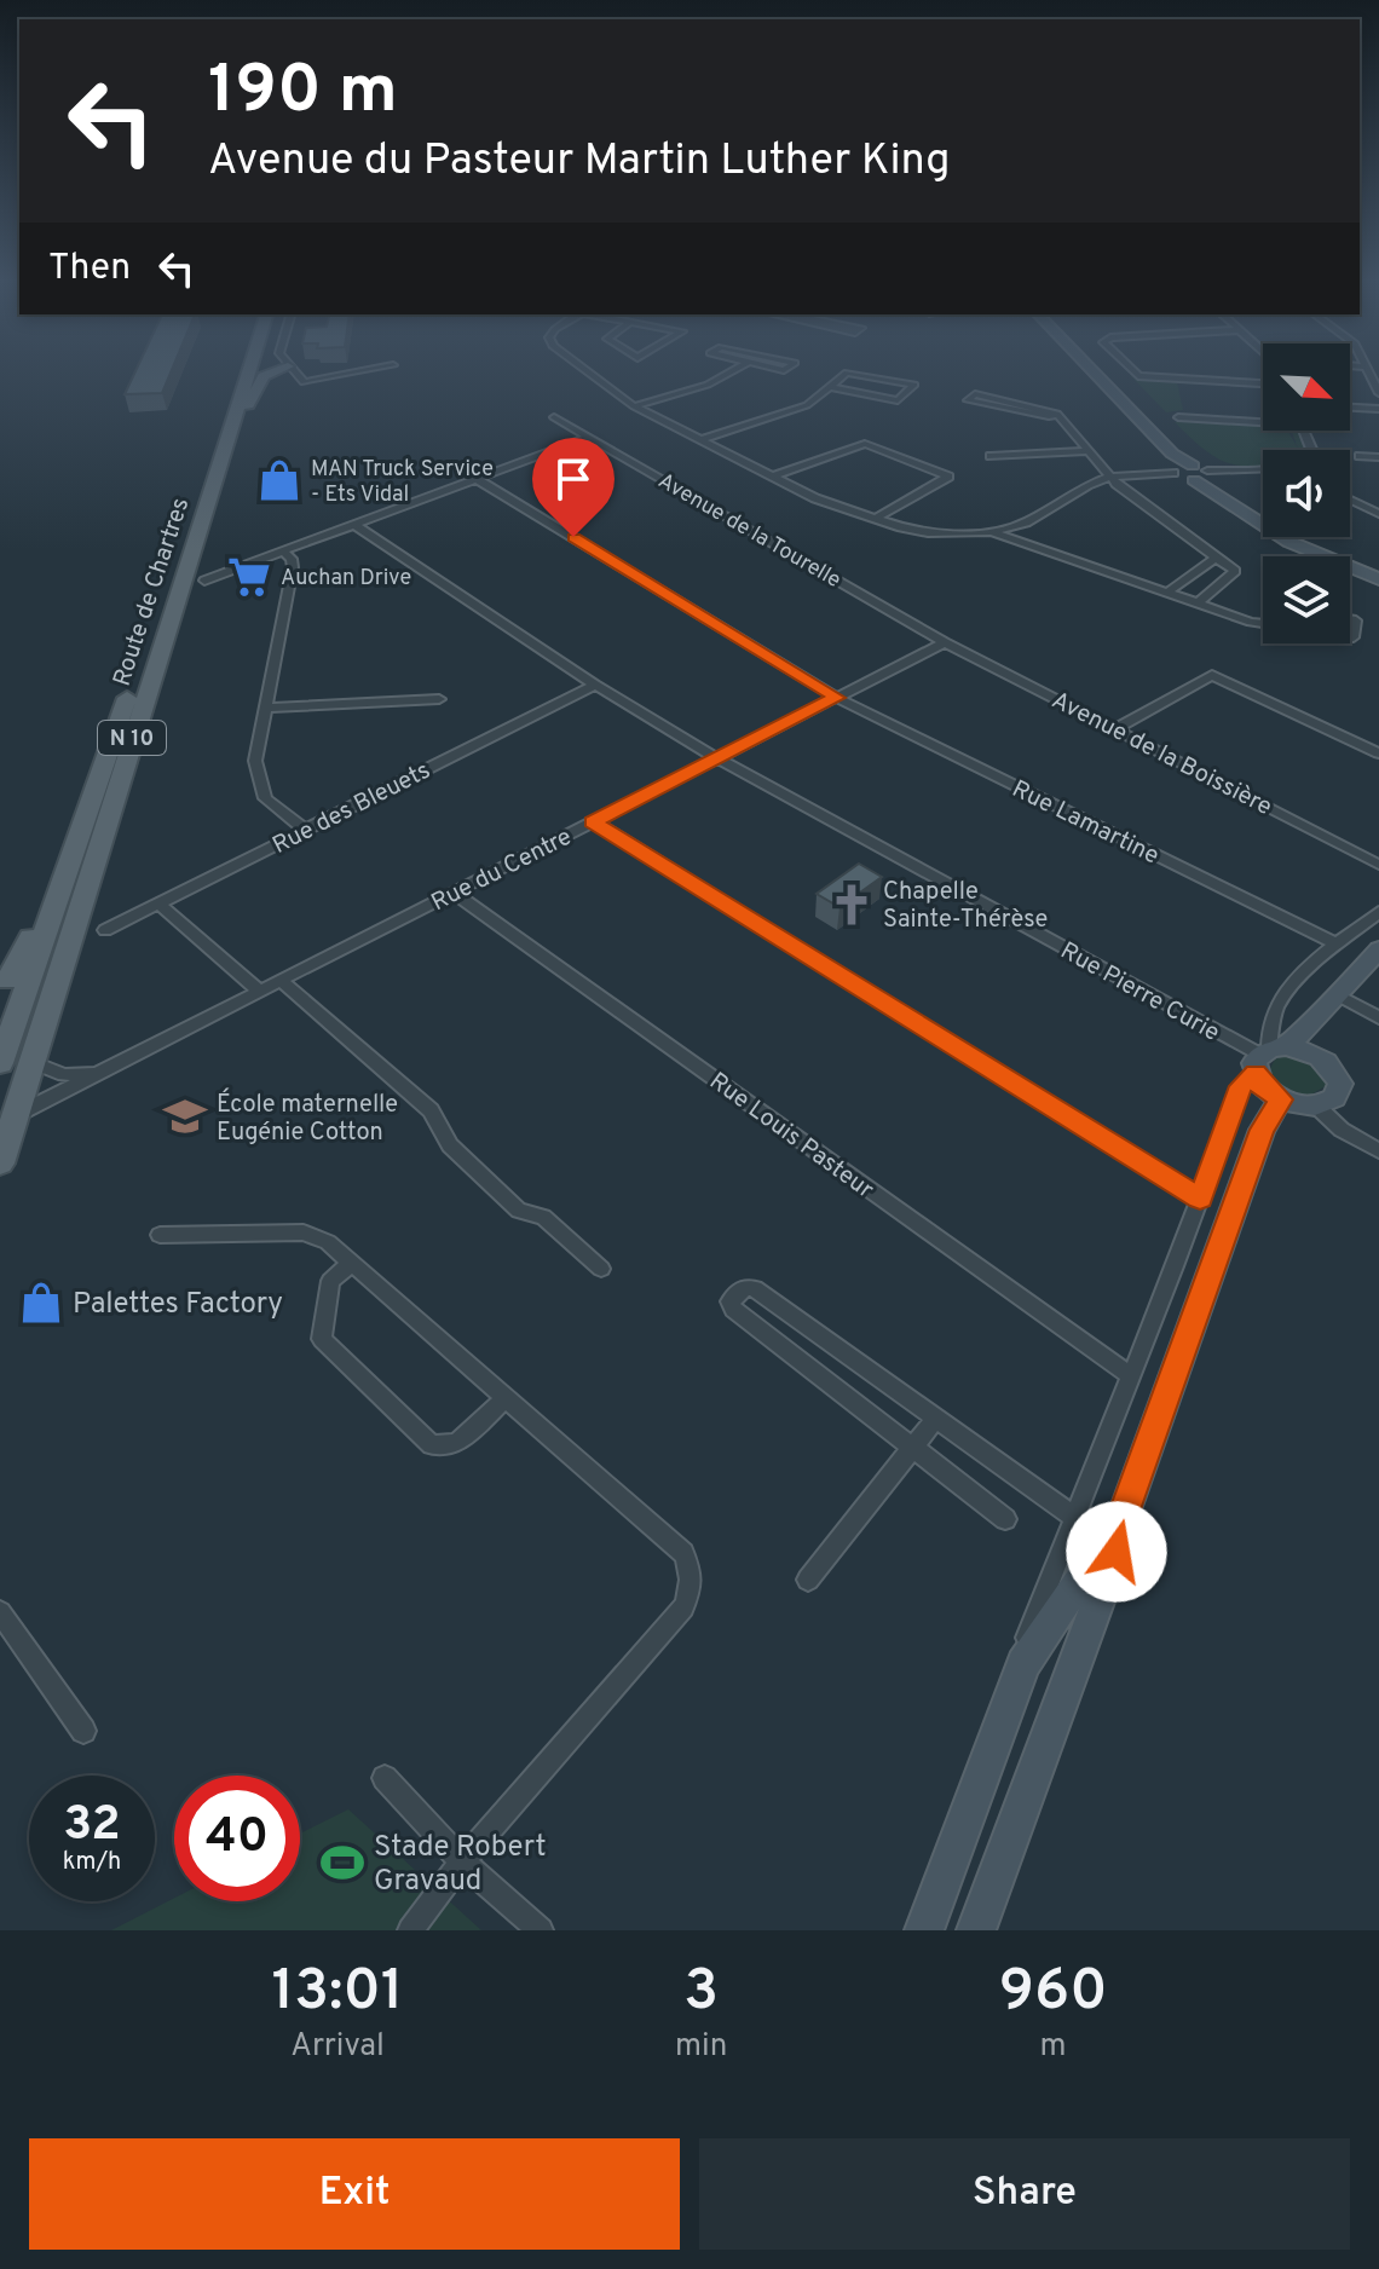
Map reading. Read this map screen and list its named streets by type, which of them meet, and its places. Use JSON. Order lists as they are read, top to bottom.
{
  "streets": {
    "main road": ["Route de Chartres", "N 10"],
    "street": [
      "Avenue de la Tourelle",
      "Avenue de la Boissière",
      "Rue des Bleuets",
      "Rue Lamartine",
      "Rue du Centre",
      "Rue Pierre Curie",
      "Rue Louis Pasteur"
    ]
  },
  "crossings": [
    ["Avenue de la Tourelle", "Avenue de la Boissière"],
    ["Avenue de la Tourelle", "Rue du Centre"],
    ["Route de Chartres", "Rue du Centre"],
    ["Avenue de la Boissière", "Rue du Centre"],
    ["Rue des Bleuets", "Rue Pierre Curie"],
    ["Rue Lamartine", "Rue du Centre"],
    ["Rue du Centre", "Rue Pierre Curie"],
    ["Rue du Centre", "Rue Louis Pasteur"]
  ],
  "places": {
    "shop": ["MAN Truck Service - Ets Vidal", "Palettes Factory"],
    "supermarket": ["Auchan Drive"],
    "church": ["Chapelle Sainte-Thérèse"],
    "school or university": ["École maternelle Eugénie Cotton"],
    "sports": ["Stade Robert Gravaud"]
  },
  "north": "bottom right",
  "page": {
    "turn": ["190 m", "Avenue du Pasteur Martin Luther King"],
    "then": "Then",
    "speed": "32 km/h",
    "limit": "40",
    "eta": [
      "13:01",
      "Arrival",
      "3",
      "min",
      "960",
      "m"
    ],
    "buttons": ["Exit", "Share"]
  }
}
